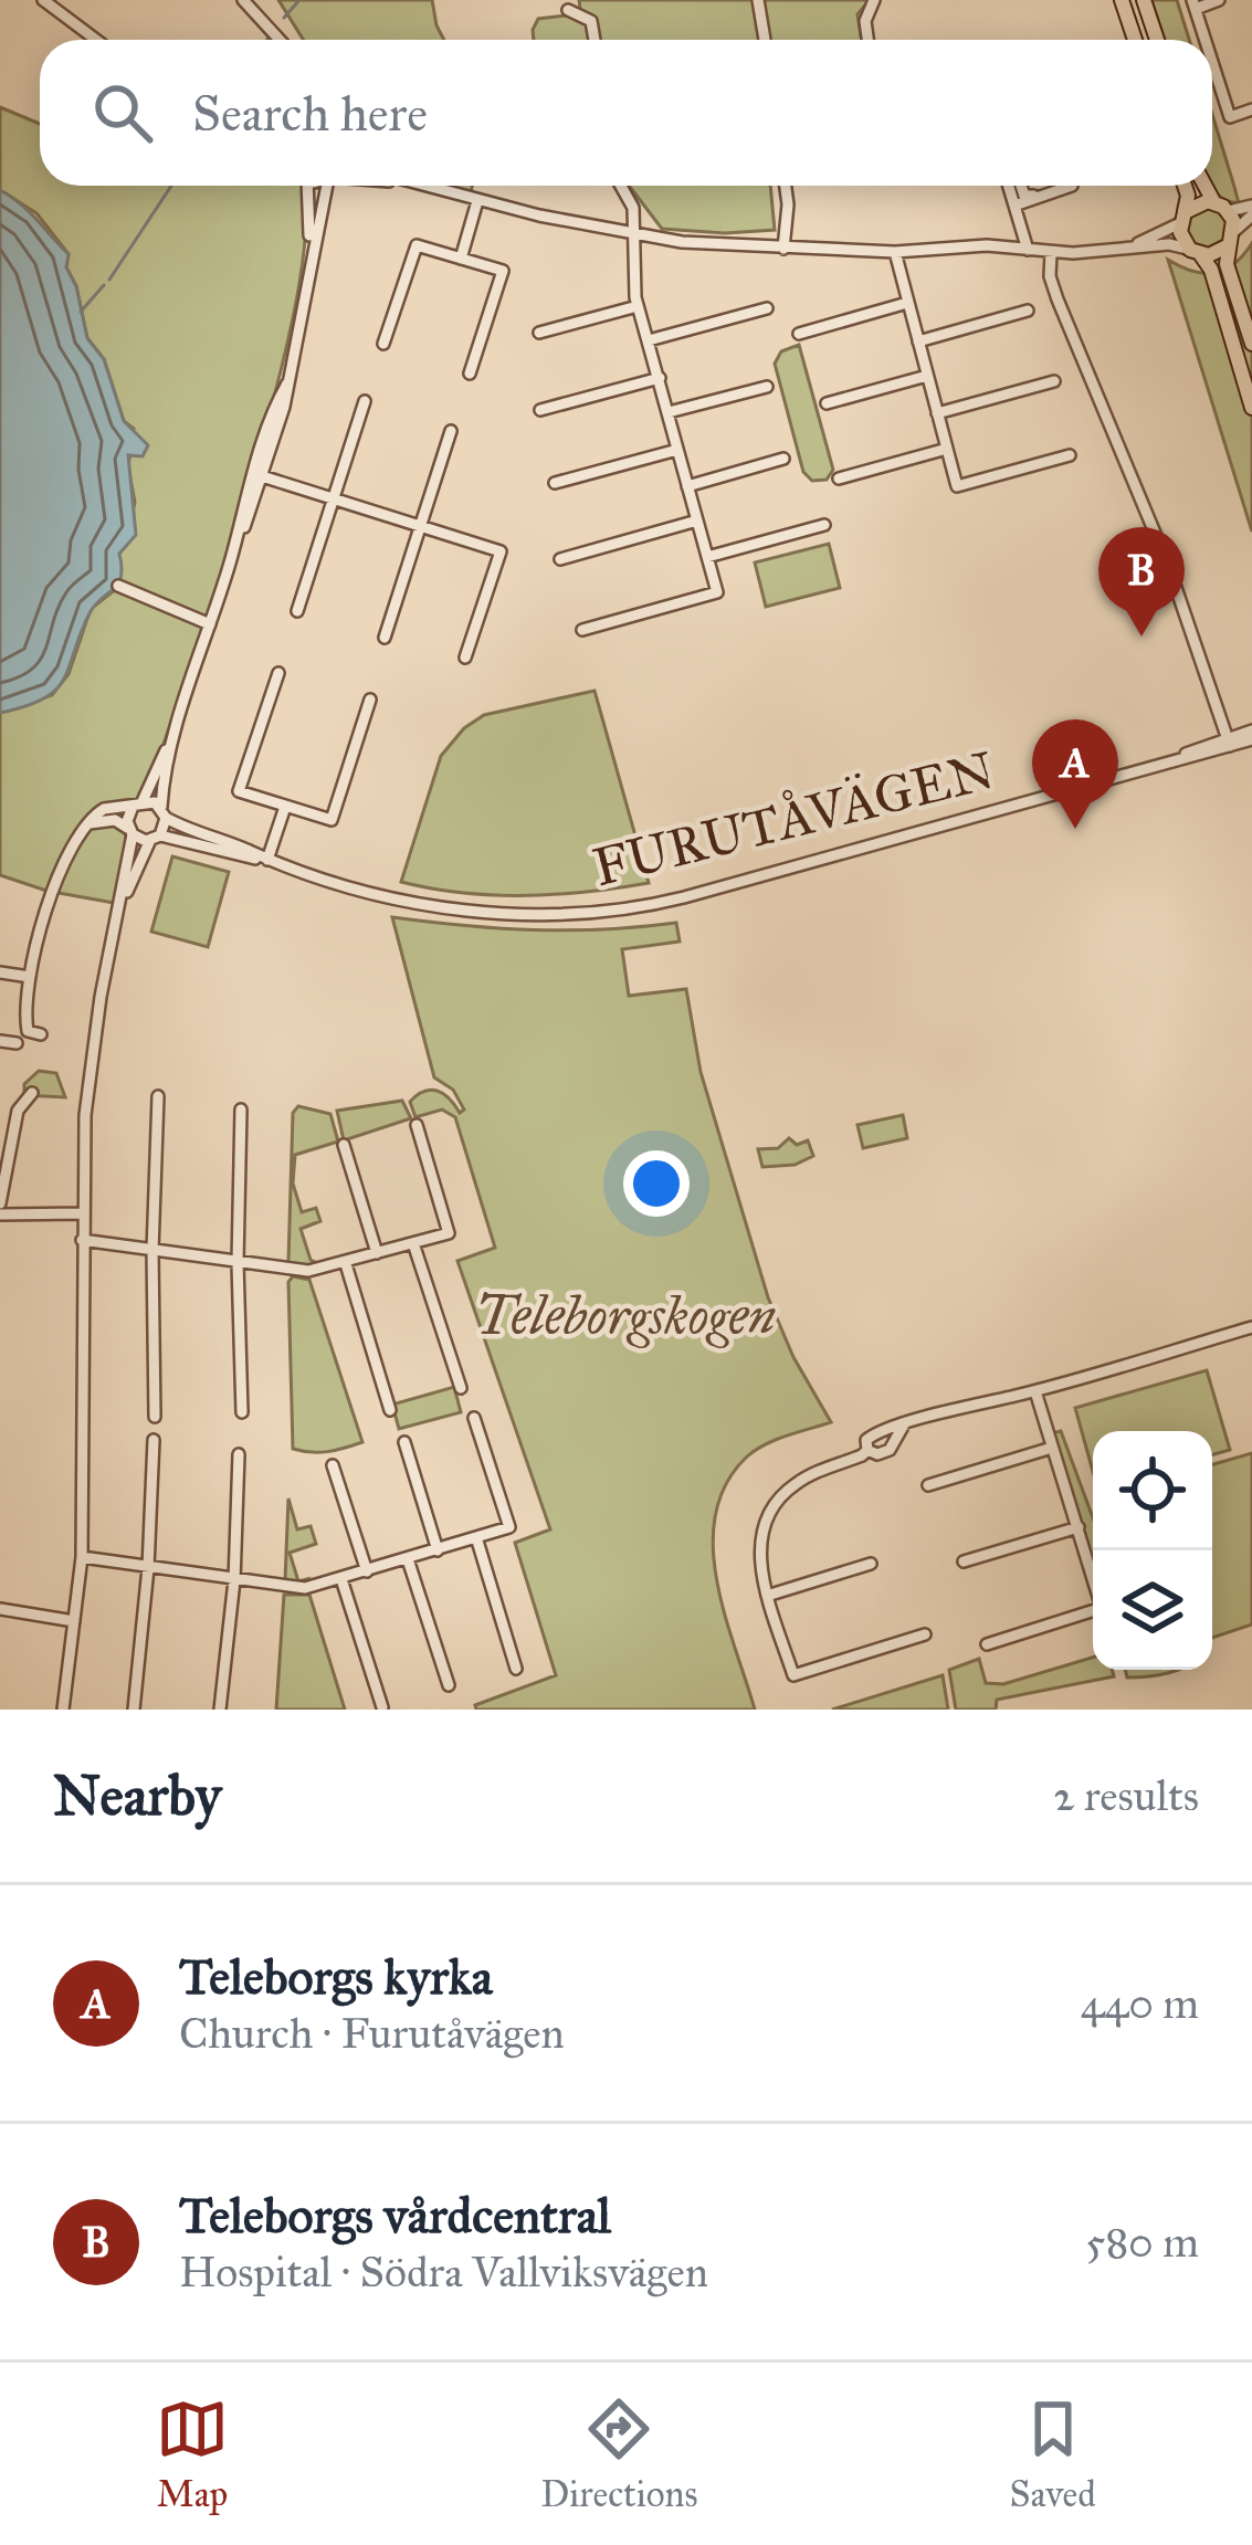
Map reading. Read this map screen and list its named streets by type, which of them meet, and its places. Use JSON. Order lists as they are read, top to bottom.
{
  "streets": {
    "street": ["FURUTÅVÄGEN"]
  },
  "parks": ["Teleborgskogen"],
  "page": {
    "search": "Search here",
    "pins": ["B", "A"],
    "heading": ["Nearby", "2 results"],
    "list": [
      {
        "mark": "A",
        "name": "Teleborgs kyrka",
        "note": "Church · Furutåvägen",
        "value": "440 m"
      },
      {
        "mark": "B",
        "name": "Teleborgs vårdcentral",
        "note": "Hospital · Södra Vallviksvägen",
        "value": "580 m"
      }
    ],
    "nav": ["Map", "Directions", "Saved"]
  }
}
